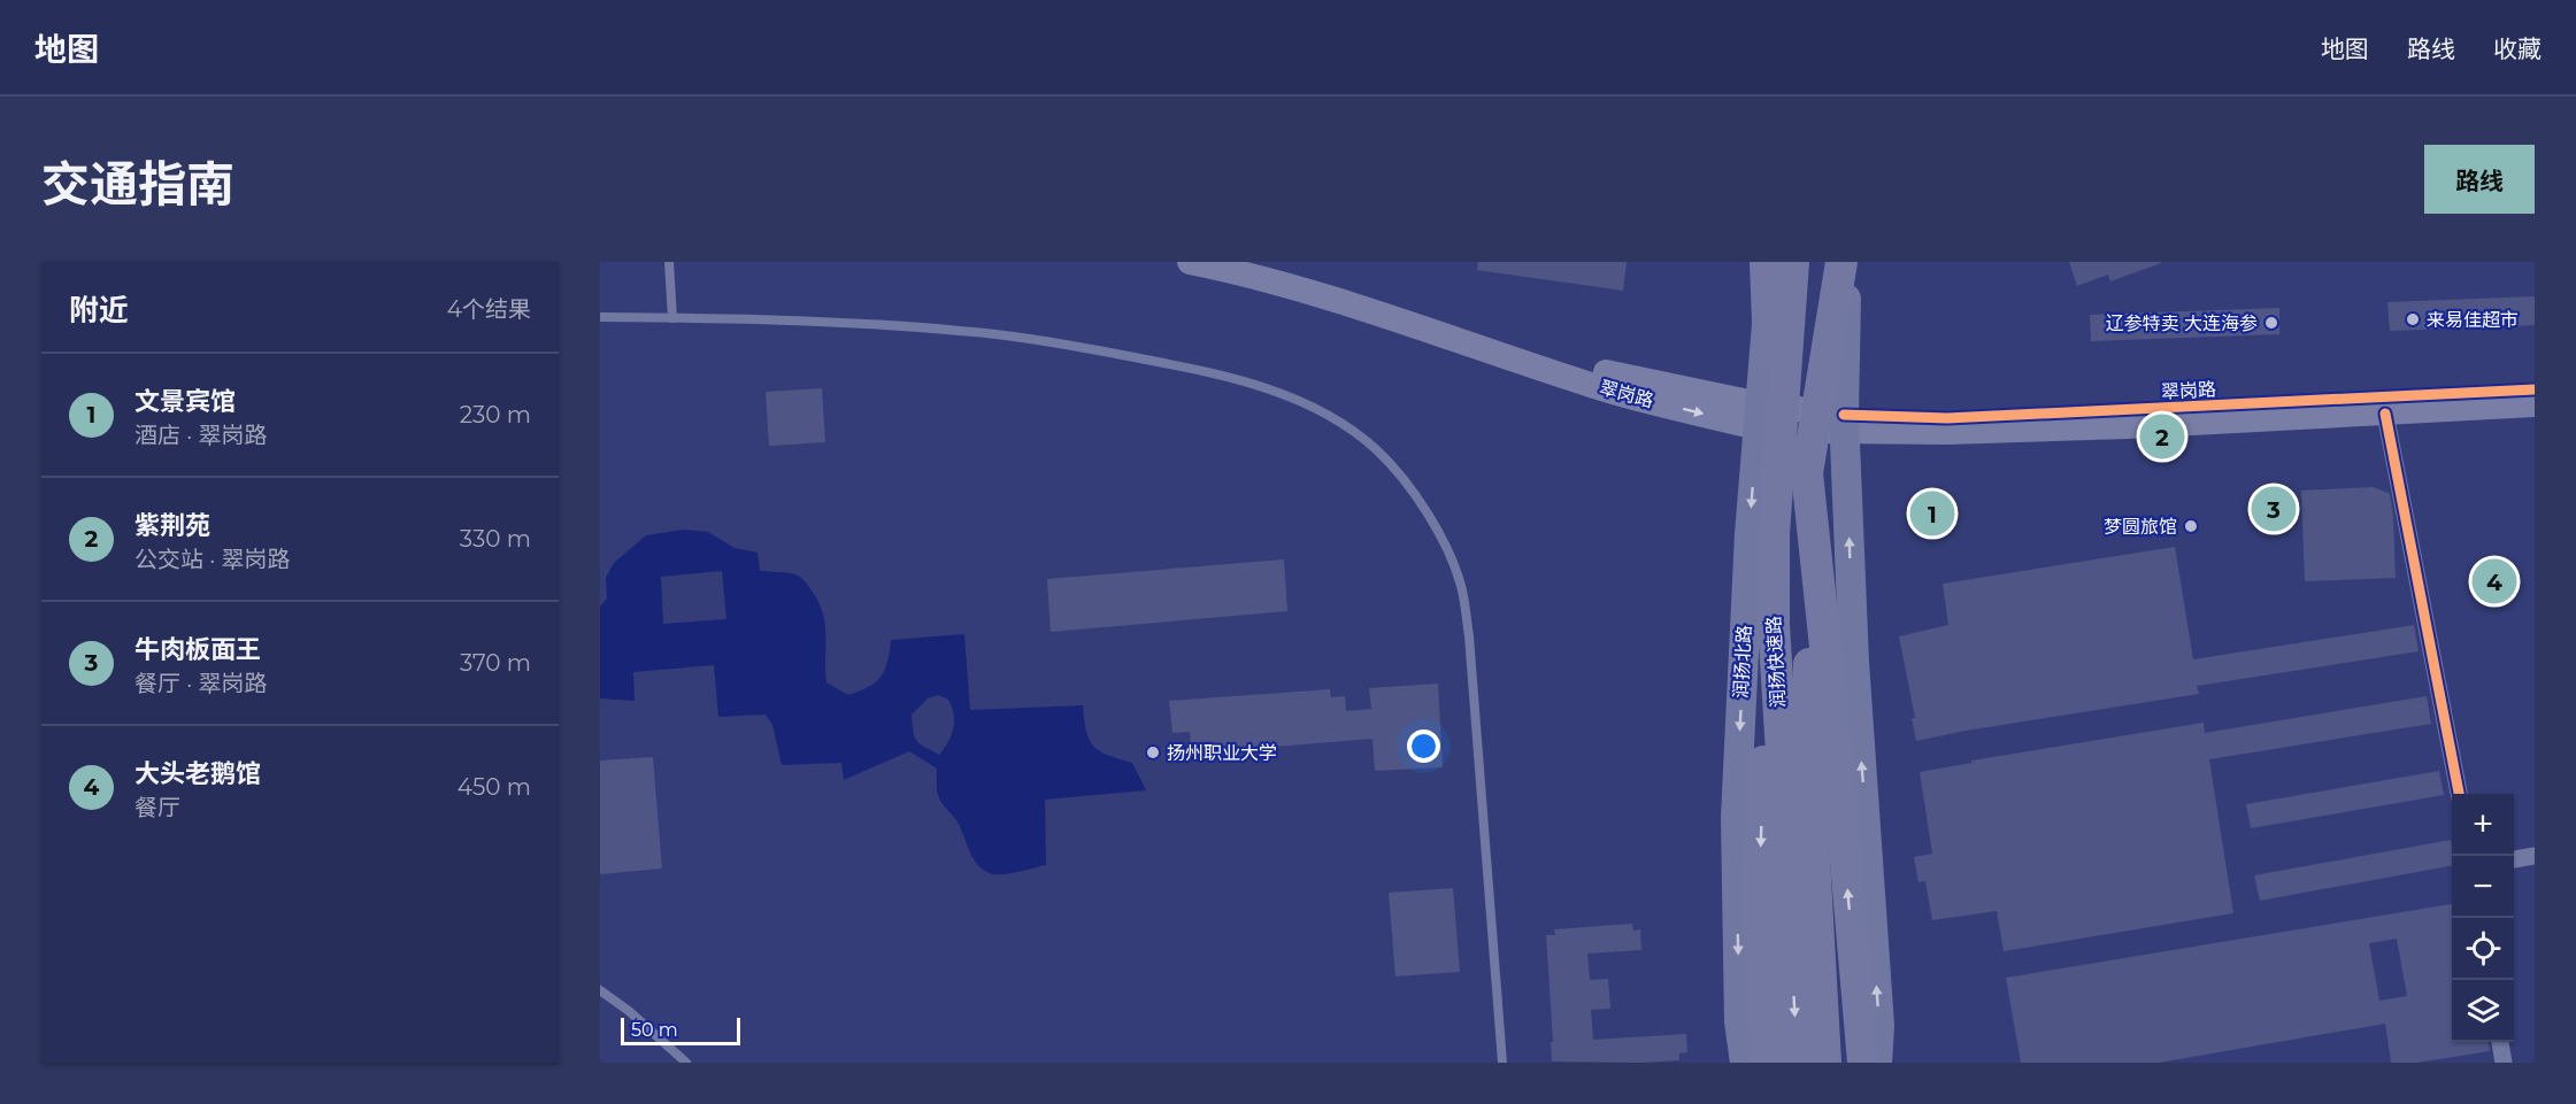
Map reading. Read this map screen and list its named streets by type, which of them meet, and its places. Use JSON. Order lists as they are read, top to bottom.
{
  "streets": {
    "highway": ["润扬快速路"],
    "main road": ["润扬北路"],
    "street": ["翠岗路"]
  },
  "crossings": [
    ["翠岗路", "润扬北路"]
  ],
  "places": [
    "来易佳超市",
    "辽参特卖 大连海参",
    "梦圆旅馆",
    "扬州职业大学"
  ],
  "scale_bar": "50 m",
  "page": {
    "header": "地图",
    "nav": ["地图", "路线", "收藏"],
    "title": "交通指南",
    "buttons": "路线",
    "heading": ["附近", "4个结果"],
    "list": [
      {
        "mark": "1",
        "name": "文景宾馆",
        "note": "酒店 · 翠岗路",
        "value": "230 m"
      },
      {
        "mark": "2",
        "name": "紫荆苑",
        "note": "公交站 · 翠岗路",
        "value": "330 m"
      },
      {
        "mark": "3",
        "name": "牛肉板面王",
        "note": "餐厅 · 翠岗路",
        "value": "370 m"
      },
      {
        "mark": "4",
        "name": "大头老鹅馆",
        "note": "餐厅",
        "value": "450 m"
      }
    ],
    "pins": [
      "2",
      "3",
      "1",
      "4"
    ],
    "map_buttons": ["+", "−"],
    "scale": "50 m"
  }
}
